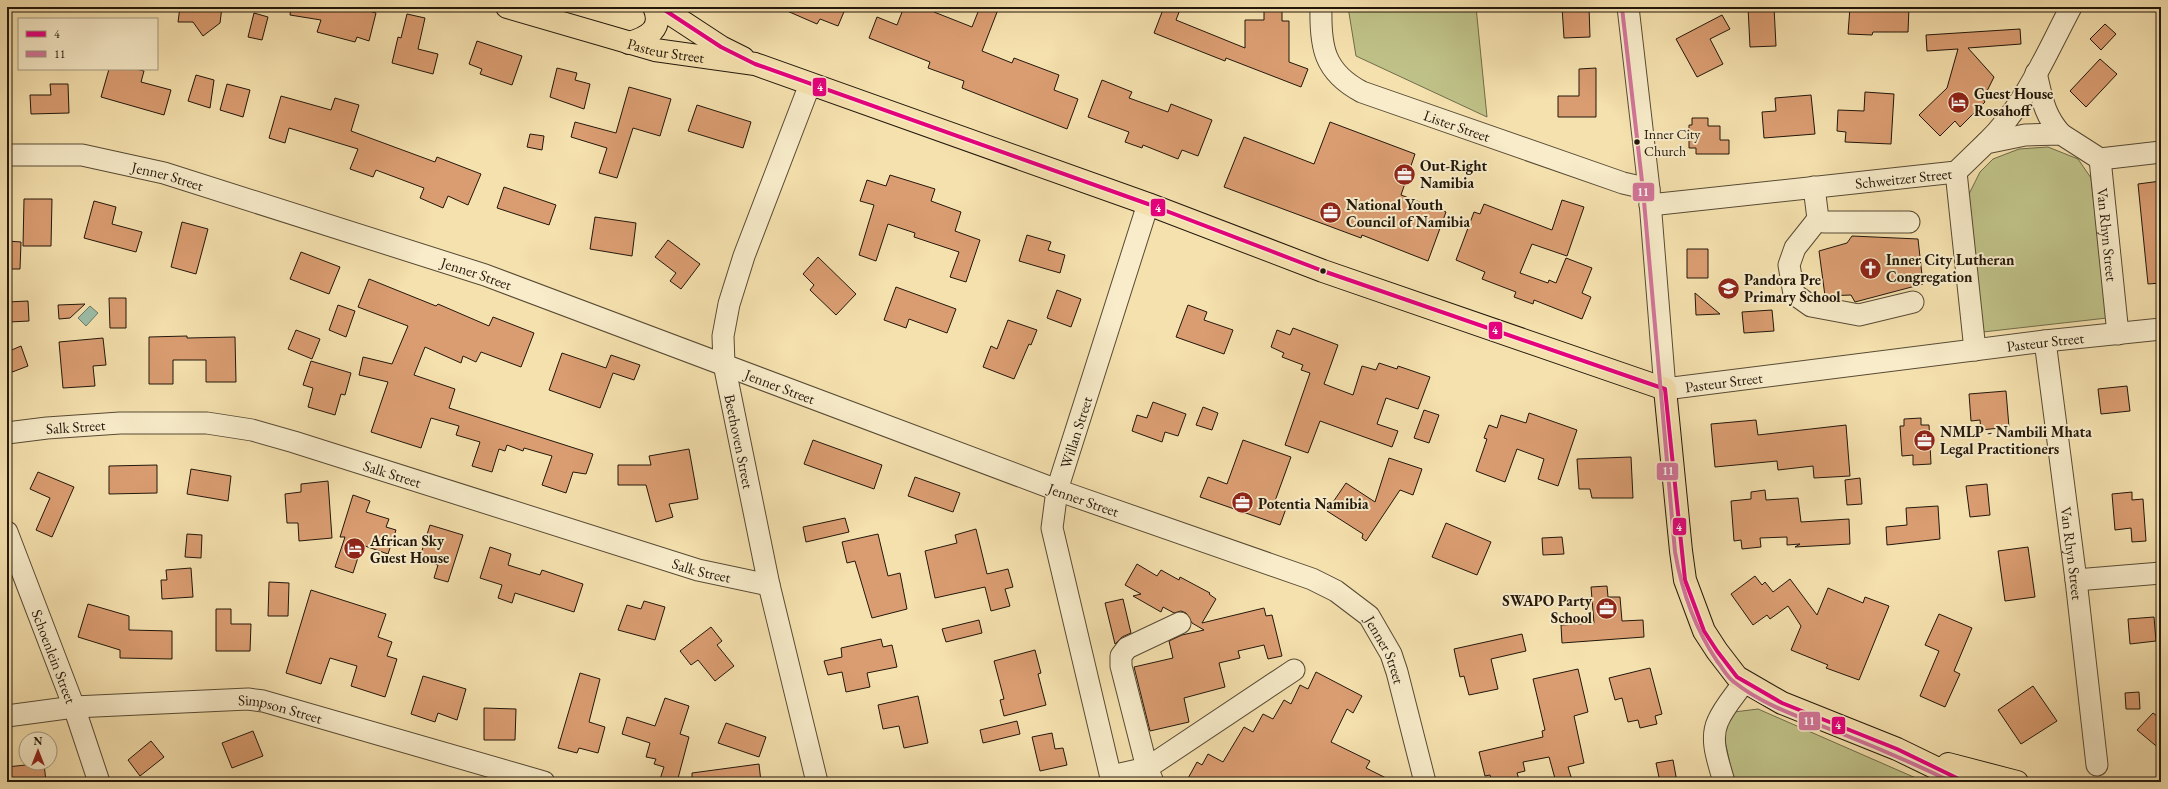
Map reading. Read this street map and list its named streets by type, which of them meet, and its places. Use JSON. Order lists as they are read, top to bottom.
{
  "streets": {
    "main road": ["Pasteur Street"],
    "street": [
      "Lister Street",
      "Jenner Street",
      "Schweitzer Street",
      "Van Rhyn Street",
      "Salk Street",
      "Willan Street",
      "Beethoven Street",
      "Schoenlein Street",
      "Simpson Street"
    ]
  },
  "crossings": [
    ["Pasteur Street", "Van Rhyn Street"],
    ["Pasteur Street", "Willan Street"],
    ["Pasteur Street", "Beethoven Street"],
    ["Lister Street", "Schweitzer Street"],
    ["Jenner Street", "Willan Street"],
    ["Jenner Street", "Beethoven Street"],
    ["Salk Street", "Beethoven Street"],
    ["Schoenlein Street", "Simpson Street"]
  ],
  "places": {
    "hotel": ["Guest House Rosahoff", "African Sky Guest House"],
    "other": ["Inner City Church"],
    "office": [
      "Out-Right Namibia",
      "National Youth Council of Namibia",
      "NMLP - Nambili Mhata Legal Practitioners",
      "Potentia Namibia",
      "SWAPO Party School"
    ],
    "church": ["Inner City Lutheran Congregation"],
    "school or university": ["Pandora Pre Primary School"]
  },
  "lines": ["transit line 4", "transit line 11"],
  "legend": ["4", "11"],
  "north": "top"
}
